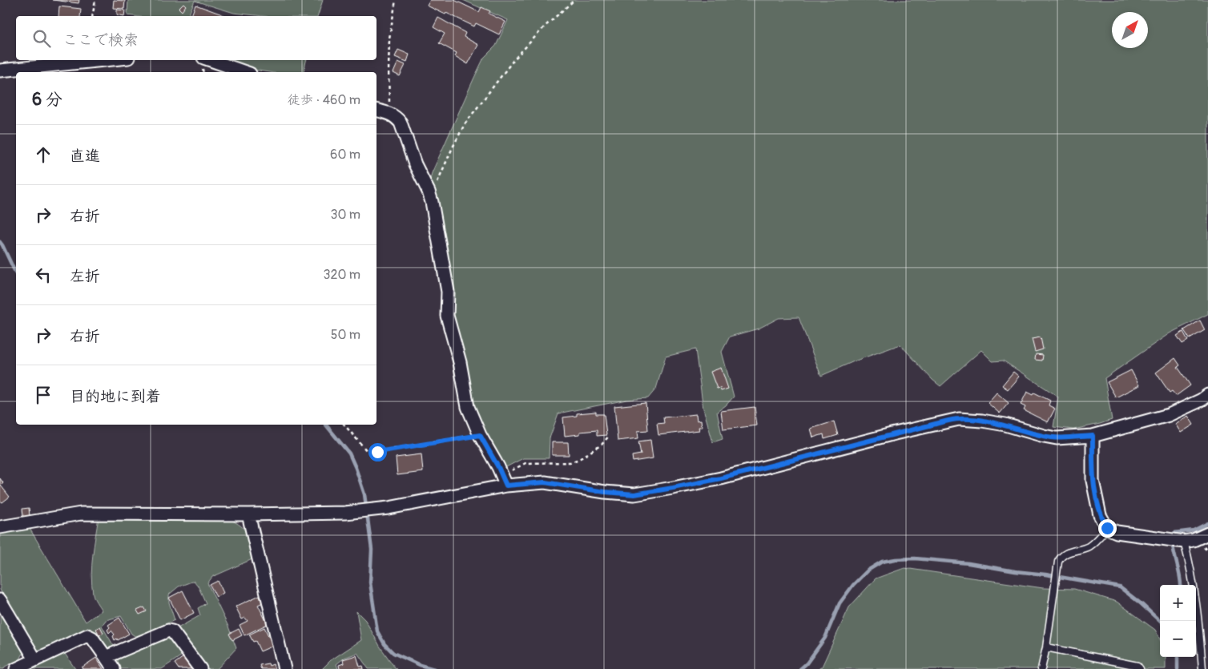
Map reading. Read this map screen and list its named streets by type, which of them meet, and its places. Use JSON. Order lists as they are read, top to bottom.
{
  "north": "top right",
  "page": {
    "search": "ここで検索",
    "heading": ["6 分", "徒歩 · 460 m"],
    "list": [
      ["直進", "60 m"],
      ["右折", "30 m"],
      ["左折", "320 m"],
      ["右折", "50 m"],
      "目的地に到着"
    ],
    "map_buttons": ["+", "−"]
  }
}
